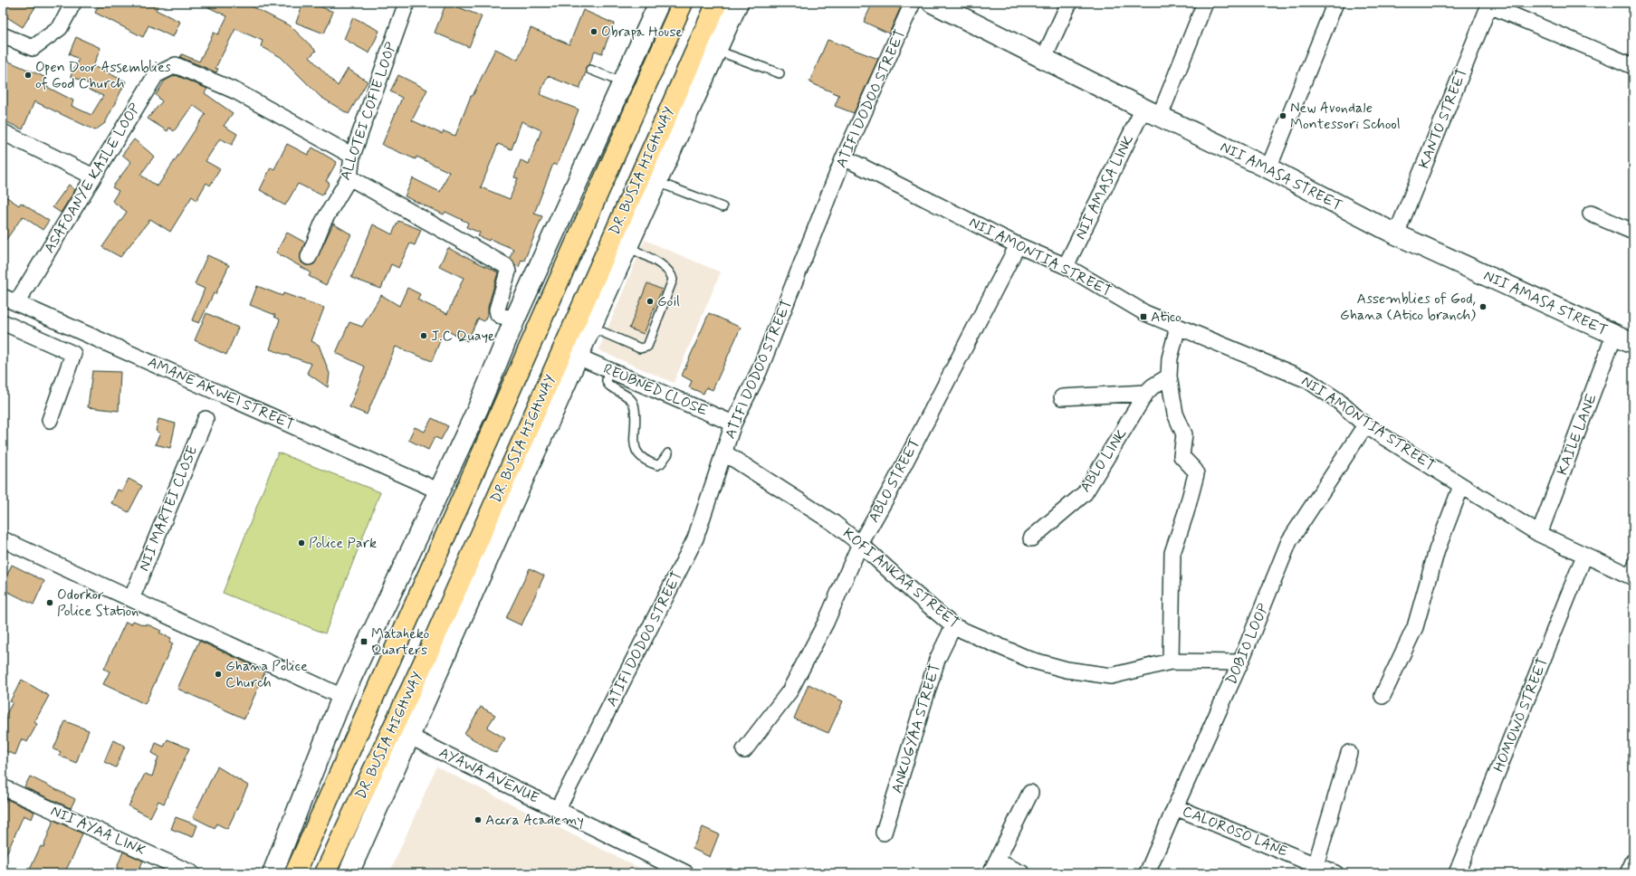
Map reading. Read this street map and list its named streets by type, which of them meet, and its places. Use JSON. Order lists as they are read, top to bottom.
{
  "streets": {
    "highway": ["DR. BUSIA HIGHWAY"],
    "street": [
      "ATIFI DODOO STREET",
      "ALLOTEI COFIE LOOP",
      "KANTO STREET",
      "NII AMASA STREET",
      "ASAFOANYE KAILE LOOP",
      "NII AMASA LINK",
      "NII AMONTIA STREET",
      "REUBNED CLOSE",
      "AMANE AKWEI STREET",
      "KAILE LANE",
      "ABLO LINK",
      "ABLO STREET",
      "NII MARTEI CLOSE",
      "KOFI ANKAA STREET",
      "DOBIO LOOP",
      "HOMOWO STREET",
      "ANKUGYAA STREET",
      "AYAWA AVENUE",
      "NII AYAA LINK",
      "CALOROSO LANE"
    ]
  },
  "crossings": [
    ["ATIFI DODOO STREET", "NII AMONTIA STREET"],
    ["ATIFI DODOO STREET", "REUBNED CLOSE"],
    ["ATIFI DODOO STREET", "KOFI ANKAA STREET"],
    ["ATIFI DODOO STREET", "AYAWA AVENUE"],
    ["ALLOTEI COFIE LOOP", "ASAFOANYE KAILE LOOP"],
    ["KANTO STREET", "NII AMASA STREET"],
    ["DR. BUSIA HIGHWAY", "REUBNED CLOSE"],
    ["DR. BUSIA HIGHWAY", "AYAWA AVENUE"],
    ["NII AMASA STREET", "NII AMASA LINK"],
    ["NII AMASA STREET", "KAILE LANE"],
    ["ASAFOANYE KAILE LOOP", "AMANE AKWEI STREET"],
    ["NII AMASA LINK", "NII AMONTIA STREET"],
    ["NII AMONTIA STREET", "KAILE LANE"],
    ["NII AMONTIA STREET", "ABLO STREET"],
    ["NII AMONTIA STREET", "DOBIO LOOP"],
    ["NII AMONTIA STREET", "HOMOWO STREET"],
    ["ABLO STREET", "KOFI ANKAA STREET"],
    ["KOFI ANKAA STREET", "DOBIO LOOP"],
    ["KOFI ANKAA STREET", "ANKUGYAA STREET"],
    ["DOBIO LOOP", "CALOROSO LANE"]
  ],
  "places": {
    "other": [
      "Obrapa House",
      "Open Door Assemblies of God Church",
      "New Avondale Montessori School",
      "Goil",
      "Assemblies of God, Ghana (Atico branch)",
      "J.C Quaye",
      "Police Park",
      "Odorkor Police Station",
      "Ghana Police Church",
      "Accra Academy"
    ],
    "transit": ["Atico", "Mataheko Quarters"]
  }
}
